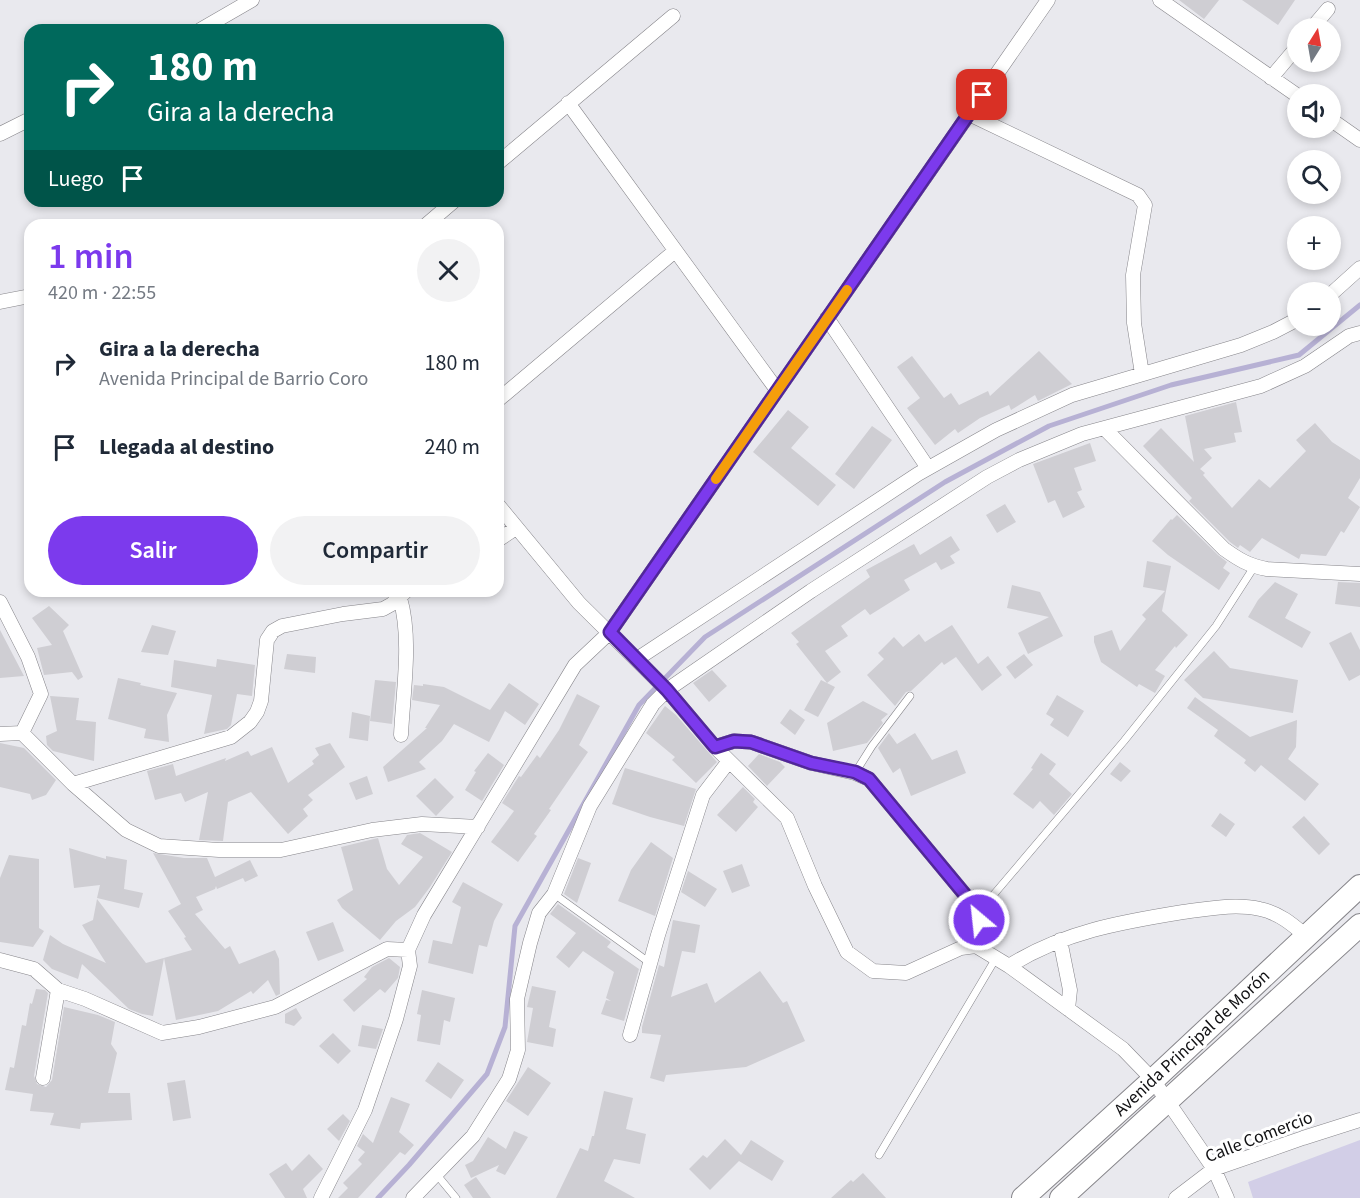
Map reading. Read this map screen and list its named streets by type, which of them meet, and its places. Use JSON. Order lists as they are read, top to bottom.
{
  "streets": {
    "main road": ["Avenida Principal de Morón"],
    "street": ["Calle Comercio"]
  },
  "north": "top",
  "page": {
    "map_buttons": ["+", "−"],
    "turn": ["180 m", "Gira a la derecha"],
    "then": "Luego",
    "heading": ["1 min", "420 m · 22:55"],
    "list": [
      {
        "name": "Gira a la derecha",
        "note": "Avenida Principal de Barrio Coro",
        "value": "180 m"
      },
      {
        "name": "Llegada al destino",
        "value": "240 m"
      }
    ],
    "buttons": ["Salir", "Compartir"]
  }
}
